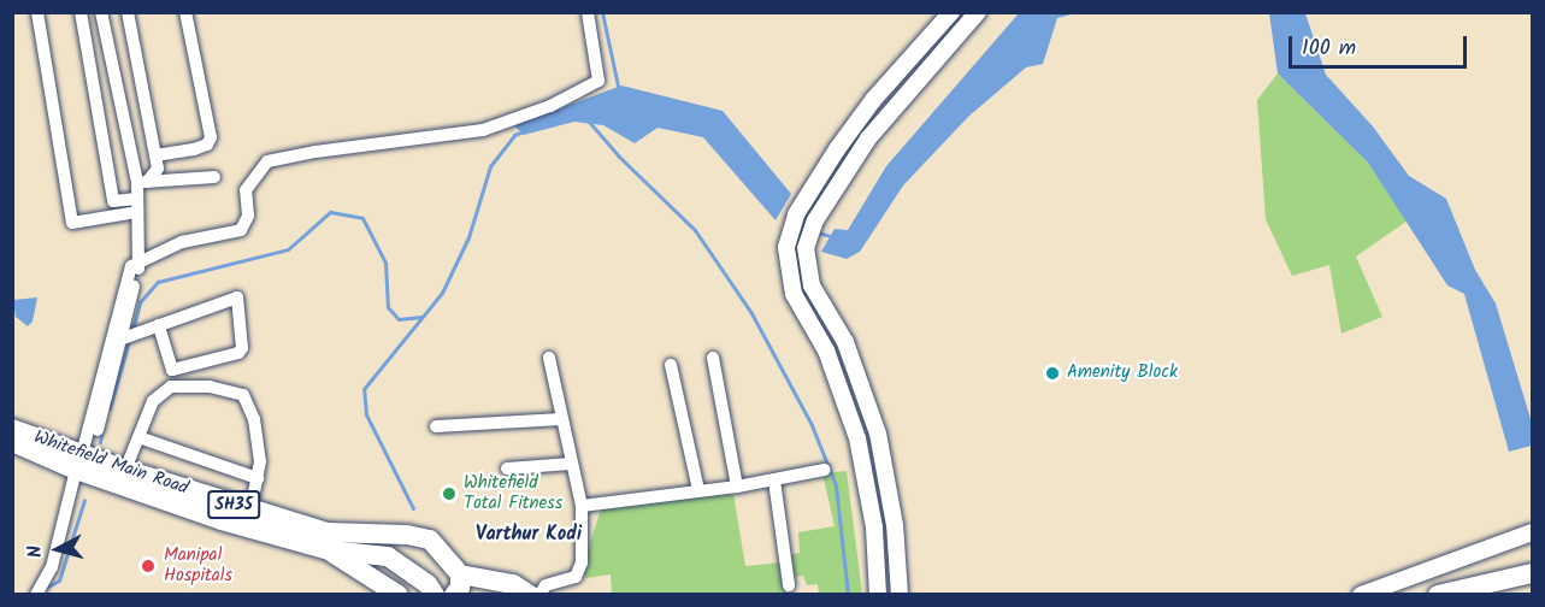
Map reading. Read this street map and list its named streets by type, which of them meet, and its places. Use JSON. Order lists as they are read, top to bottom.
{
  "streets": {
    "main road": ["Whitefield Main Road", "SH35"]
  },
  "districts": ["Varthur Kodi"],
  "places": ["Amenity Block", "Whitefield Total Fitness", "Manipal Hospitals"],
  "scale_bar": "100 m",
  "north": "left"
}
